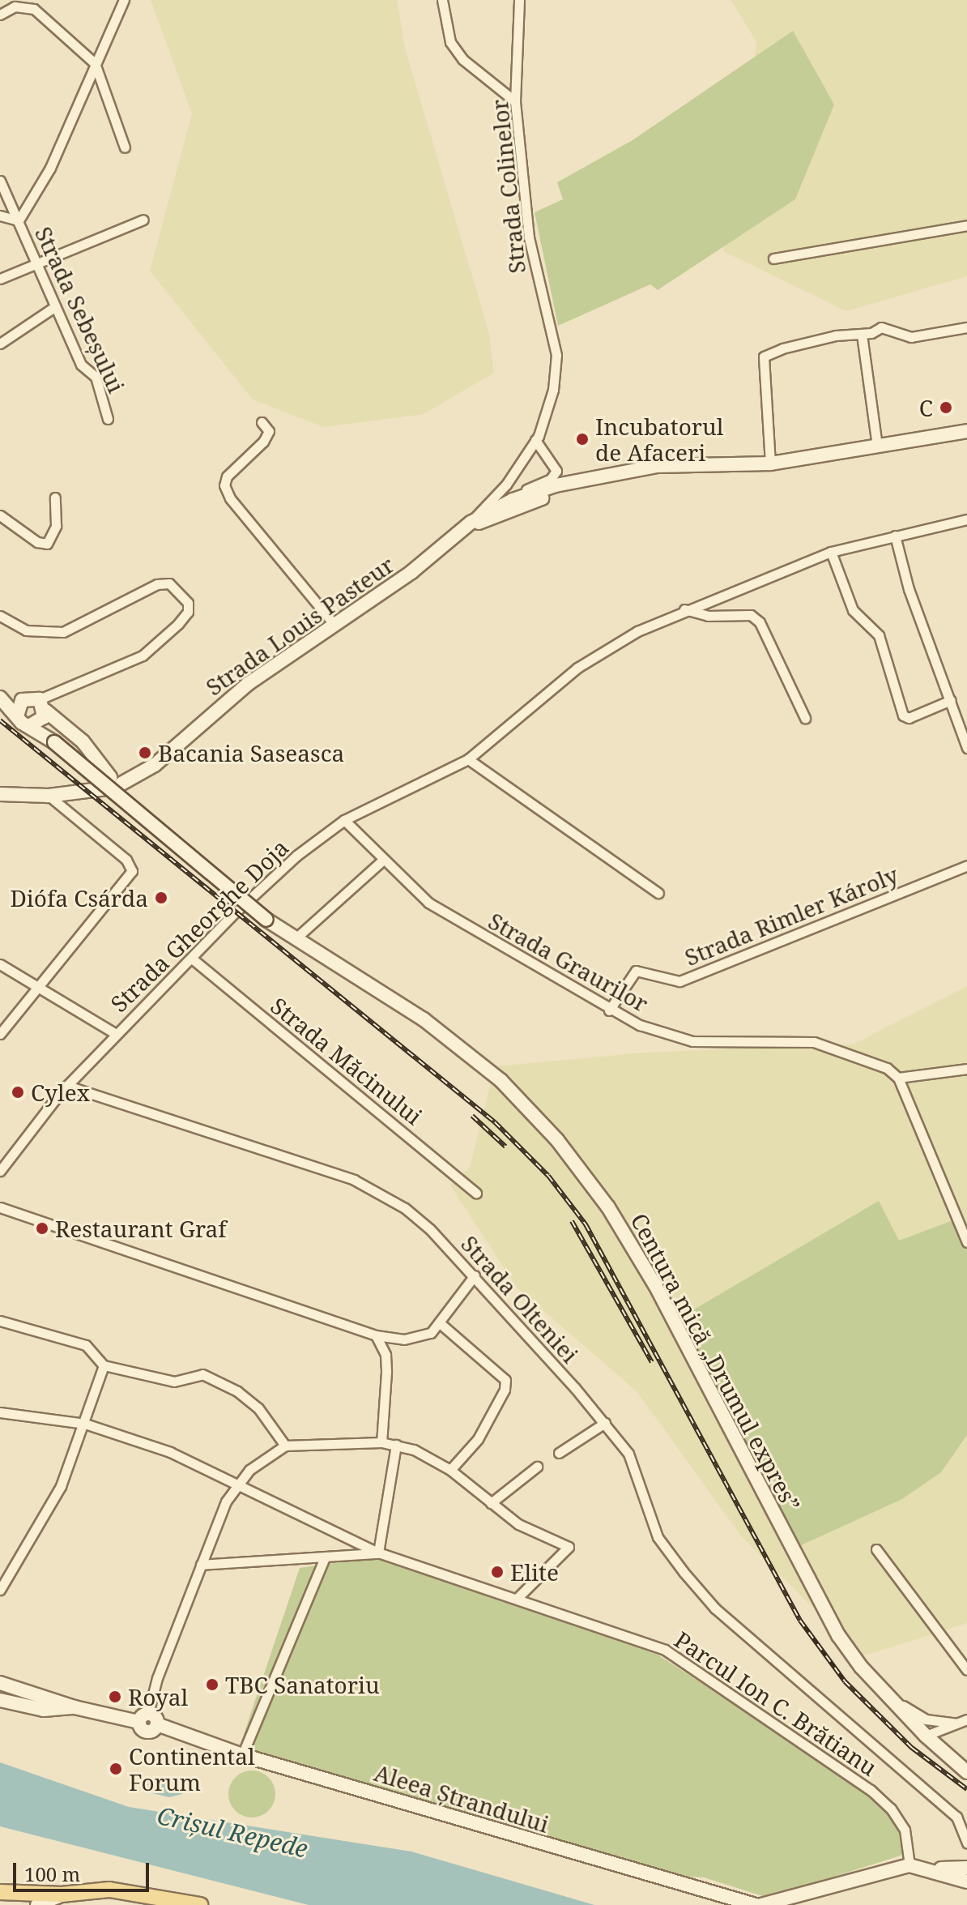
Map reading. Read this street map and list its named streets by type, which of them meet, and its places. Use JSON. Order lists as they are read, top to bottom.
{
  "streets": {
    "main road": ["Strada Louis Pasteur", "Centura mică „Drumul expres”", "Aleea Ștrandului"],
    "street": [
      "Strada Colinelor",
      "Strada Sebeșului",
      "Strada Rimler Károly",
      "Strada Gheorghe Doja",
      "Strada Graurilor",
      "Strada Măcinului",
      "Strada Olteniei",
      "Parcul Ion C. Brătianu"
    ]
  },
  "crossings": [
    ["Strada Colinelor", "Strada Louis Pasteur"],
    ["Strada Rimler Károly", "Strada Graurilor"],
    ["Strada Gheorghe Doja", "Strada Graurilor"],
    ["Strada Gheorghe Doja", "Strada Măcinului"],
    ["Strada Gheorghe Doja", "Strada Olteniei"]
  ],
  "water": ["Crișul Repede"],
  "places": [
    "C",
    "Incubatorul de Afaceri",
    "Bacania Saseasca",
    "Diófa Csárda",
    "Cylex",
    "Restaurant Graf",
    "Elite",
    "TBC Sanatoriu",
    "Royal",
    "Continental Forum"
  ],
  "scale_bar": "100 m"
}
